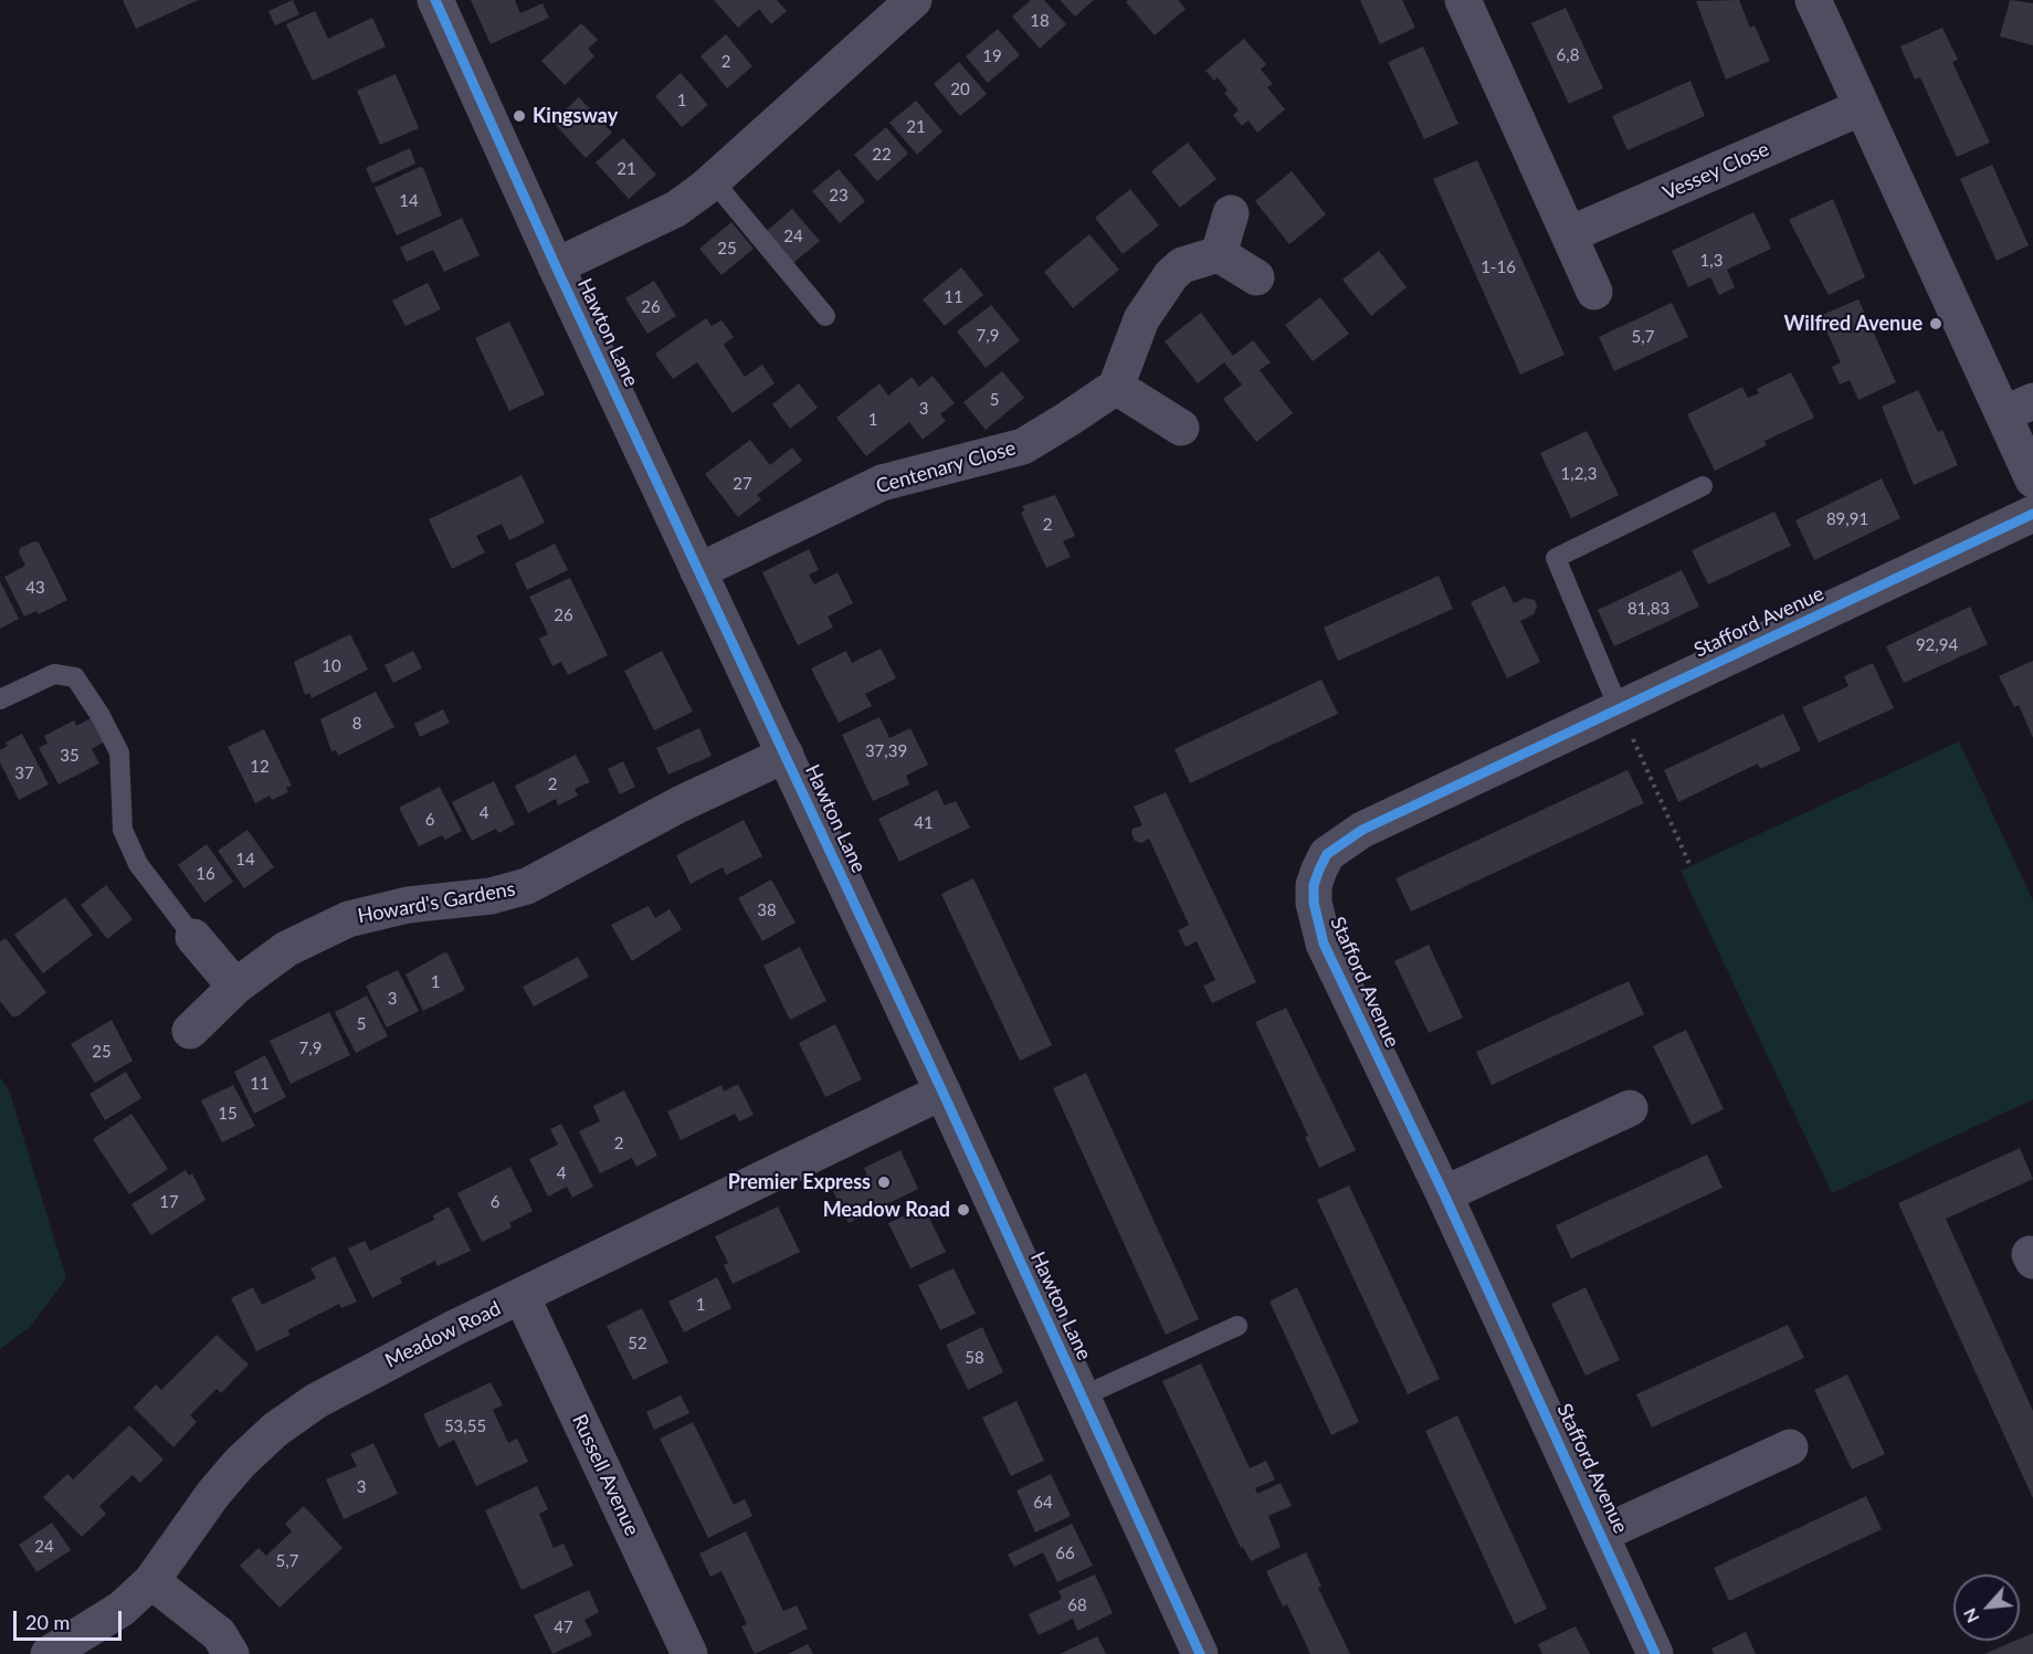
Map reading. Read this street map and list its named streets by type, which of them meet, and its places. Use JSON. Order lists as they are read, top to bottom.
{
  "streets": {
    "street": [
      "Vessey Close",
      "Hawton Lane",
      "Centenary Close",
      "Stafford Avenue",
      "Howard's Gardens",
      "Meadow Road",
      "Russell Avenue"
    ]
  },
  "crossings": [
    ["Hawton Lane", "Centenary Close"],
    ["Hawton Lane", "Howard's Gardens"],
    ["Hawton Lane", "Meadow Road"],
    ["Meadow Road", "Russell Avenue"]
  ],
  "places": [
    "Kingsway",
    "Wilfred Avenue",
    "Premier Express",
    "Meadow Road"
  ],
  "house_numbers": [
    "18",
    "6,8",
    "19",
    "2",
    "20",
    "1",
    "21",
    "22",
    "21",
    "23",
    "14",
    "24",
    "25",
    "1,3",
    "1-16",
    "11",
    "26",
    "7,9",
    "5,7",
    "5",
    "3",
    "1",
    "1,2,3",
    "27",
    "89,91",
    "2",
    "43",
    "81,83",
    "26",
    "92,94",
    "10",
    "8",
    "37,39",
    "35",
    "12",
    "37",
    "2",
    "4",
    "6",
    "41",
    "14",
    "16",
    "38",
    "1",
    "3",
    "5",
    "7,9",
    "25",
    "11",
    "15",
    "2",
    "4",
    "17",
    "6",
    "1",
    "52",
    "58",
    "53,55",
    "3",
    "64",
    "24",
    "66",
    "5,7",
    "68",
    "47"
  ],
  "scale_bar": "20 m",
  "north": "bottom left"
}
